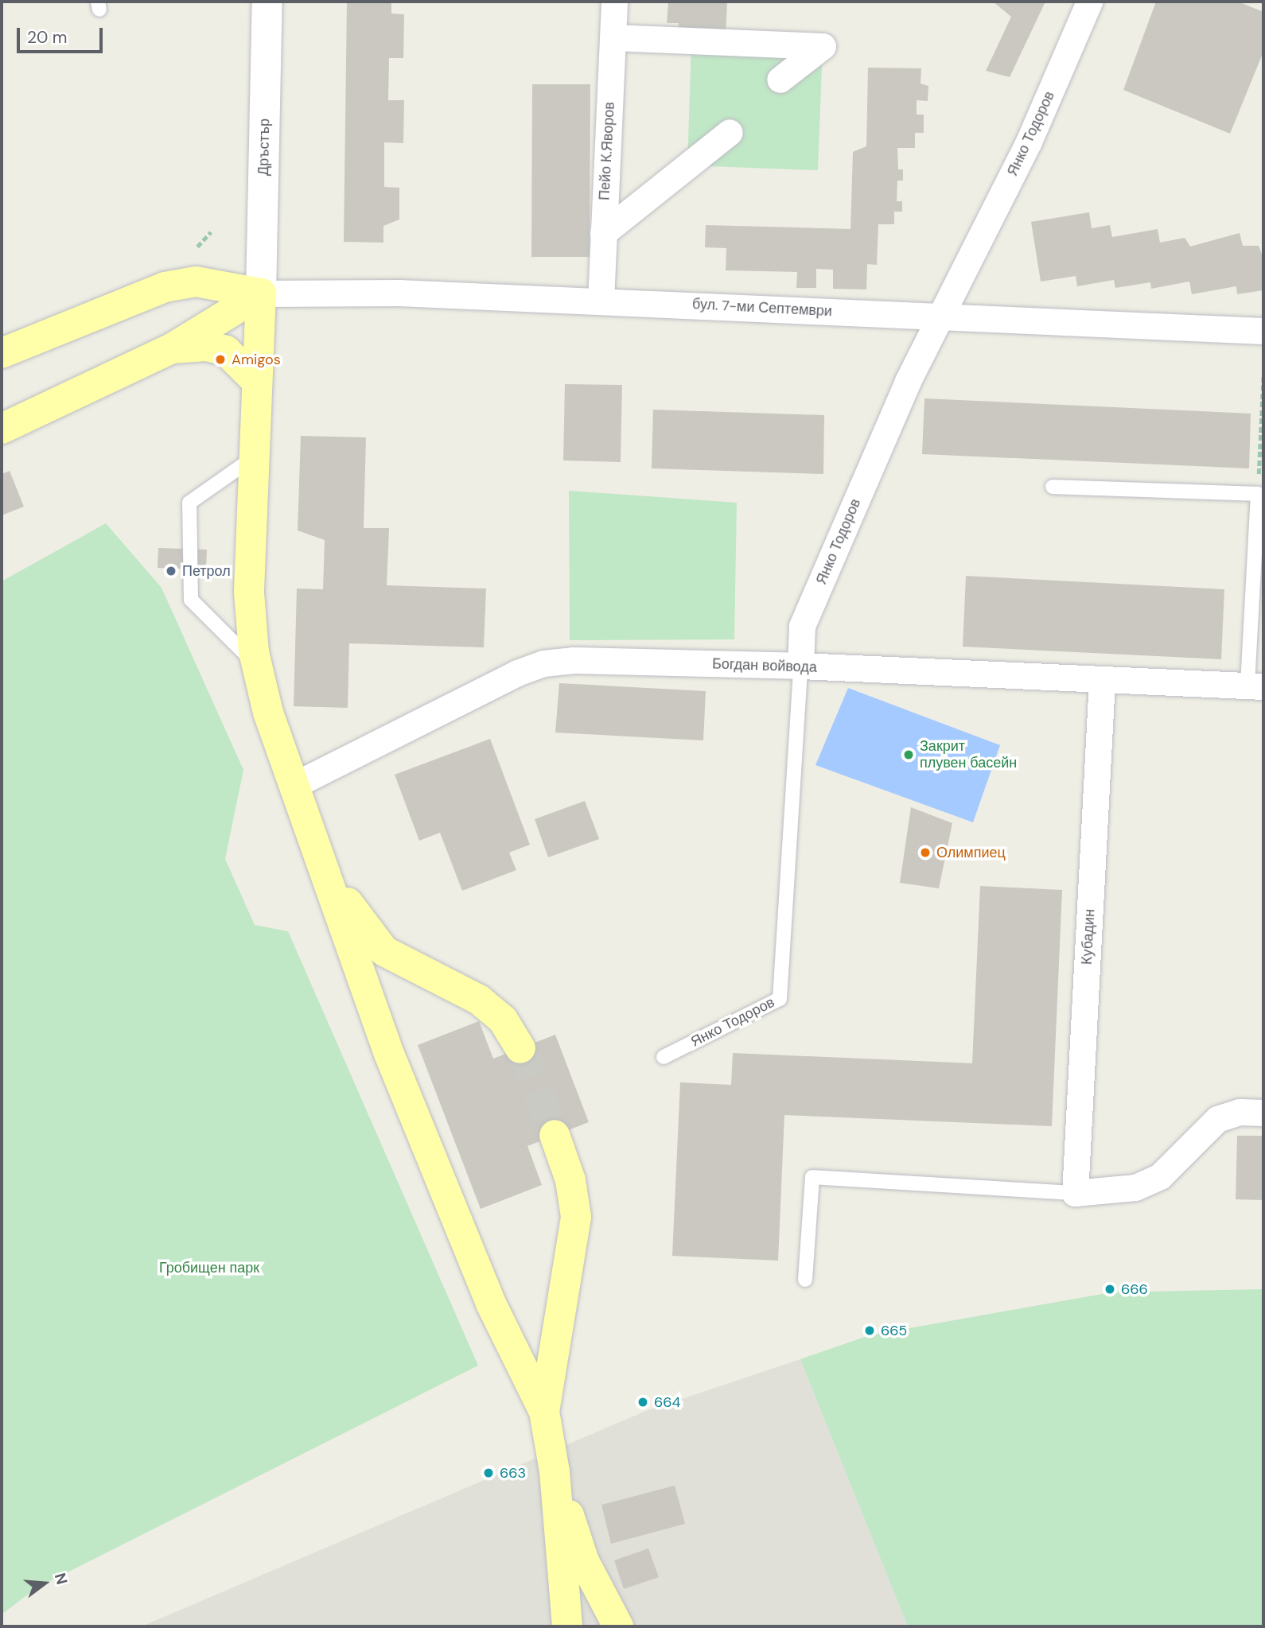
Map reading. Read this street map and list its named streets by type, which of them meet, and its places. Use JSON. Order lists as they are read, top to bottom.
{
  "streets": {
    "street": [
      "Янко Тодоров",
      "Дръстър",
      "Пейо К.Яворов",
      "бул. 7-ми Септември",
      "Богдан войвода",
      "Кубадин"
    ]
  },
  "crossings": [
    ["Янко Тодоров", "бул. 7-ми Септември"],
    ["Янко Тодоров", "Богдан войвода"],
    ["Дръстър", "бул. 7-ми Септември"],
    ["Пейо К.Яворов", "бул. 7-ми Септември"],
    ["Богдан войвода", "Кубадин"]
  ],
  "parks": ["Гробищен парк"],
  "places": [
    "Amigos",
    "Петрол",
    "Закрит плувен басейн",
    "Олимпиец",
    "666",
    "665",
    "664",
    "663"
  ],
  "scale_bar": "20 m",
  "north": "right"
}
